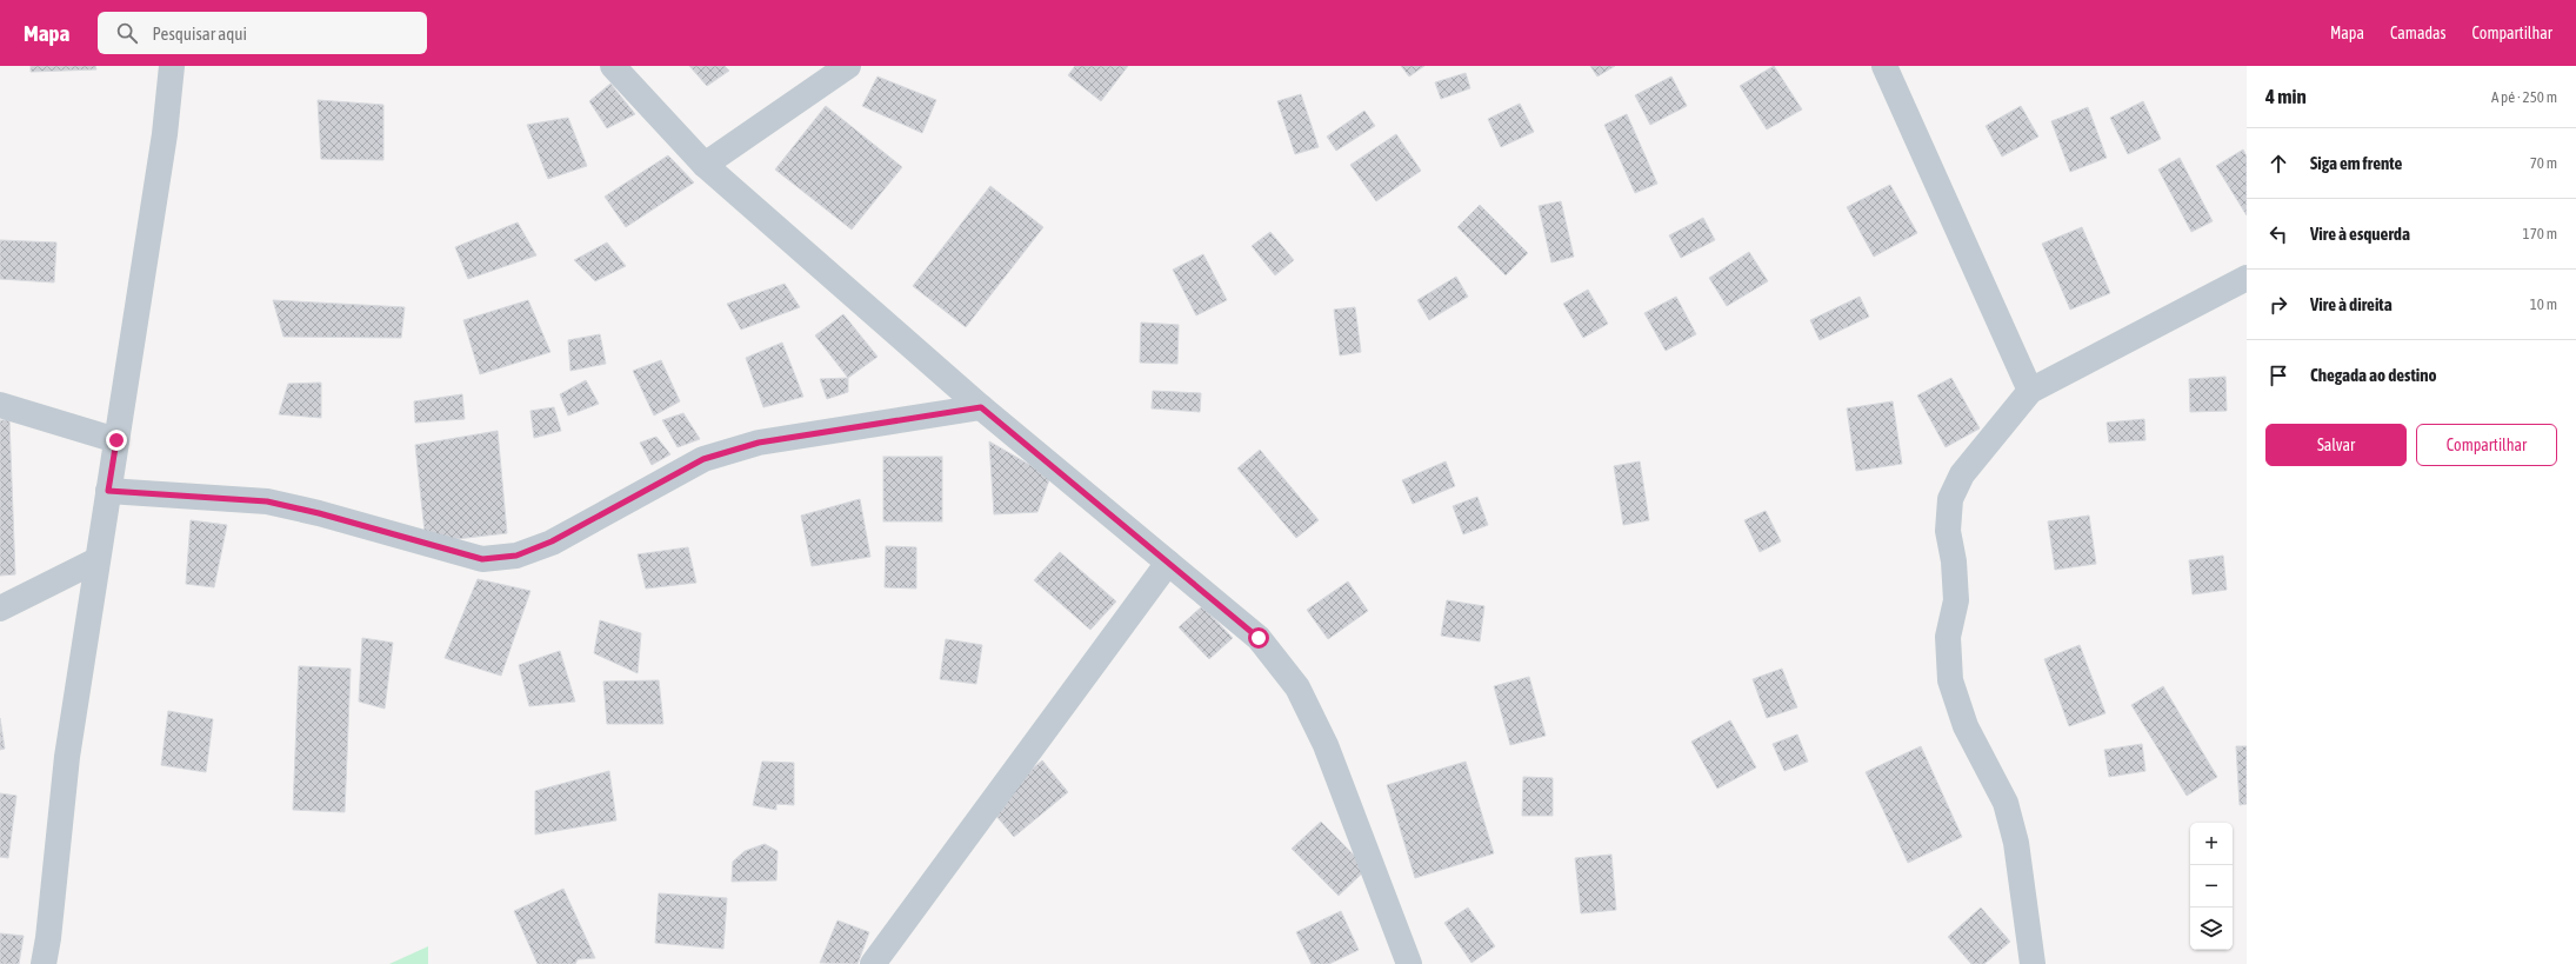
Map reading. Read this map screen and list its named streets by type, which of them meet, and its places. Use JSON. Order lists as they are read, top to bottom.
{
  "page": {
    "header": "Mapa",
    "search": "Pesquisar aqui",
    "nav": ["Mapa", "Camadas", "Compartilhar"],
    "heading": ["4 min", "A pé · 250 m"],
    "list": [
      ["Siga em frente", "70 m"],
      ["Vire à esquerda", "170 m"],
      ["Vire à direita", "10 m"],
      "Chegada ao destino"
    ],
    "buttons": ["Salvar", "Compartilhar"],
    "map_buttons": ["+", "−"]
  }
}
